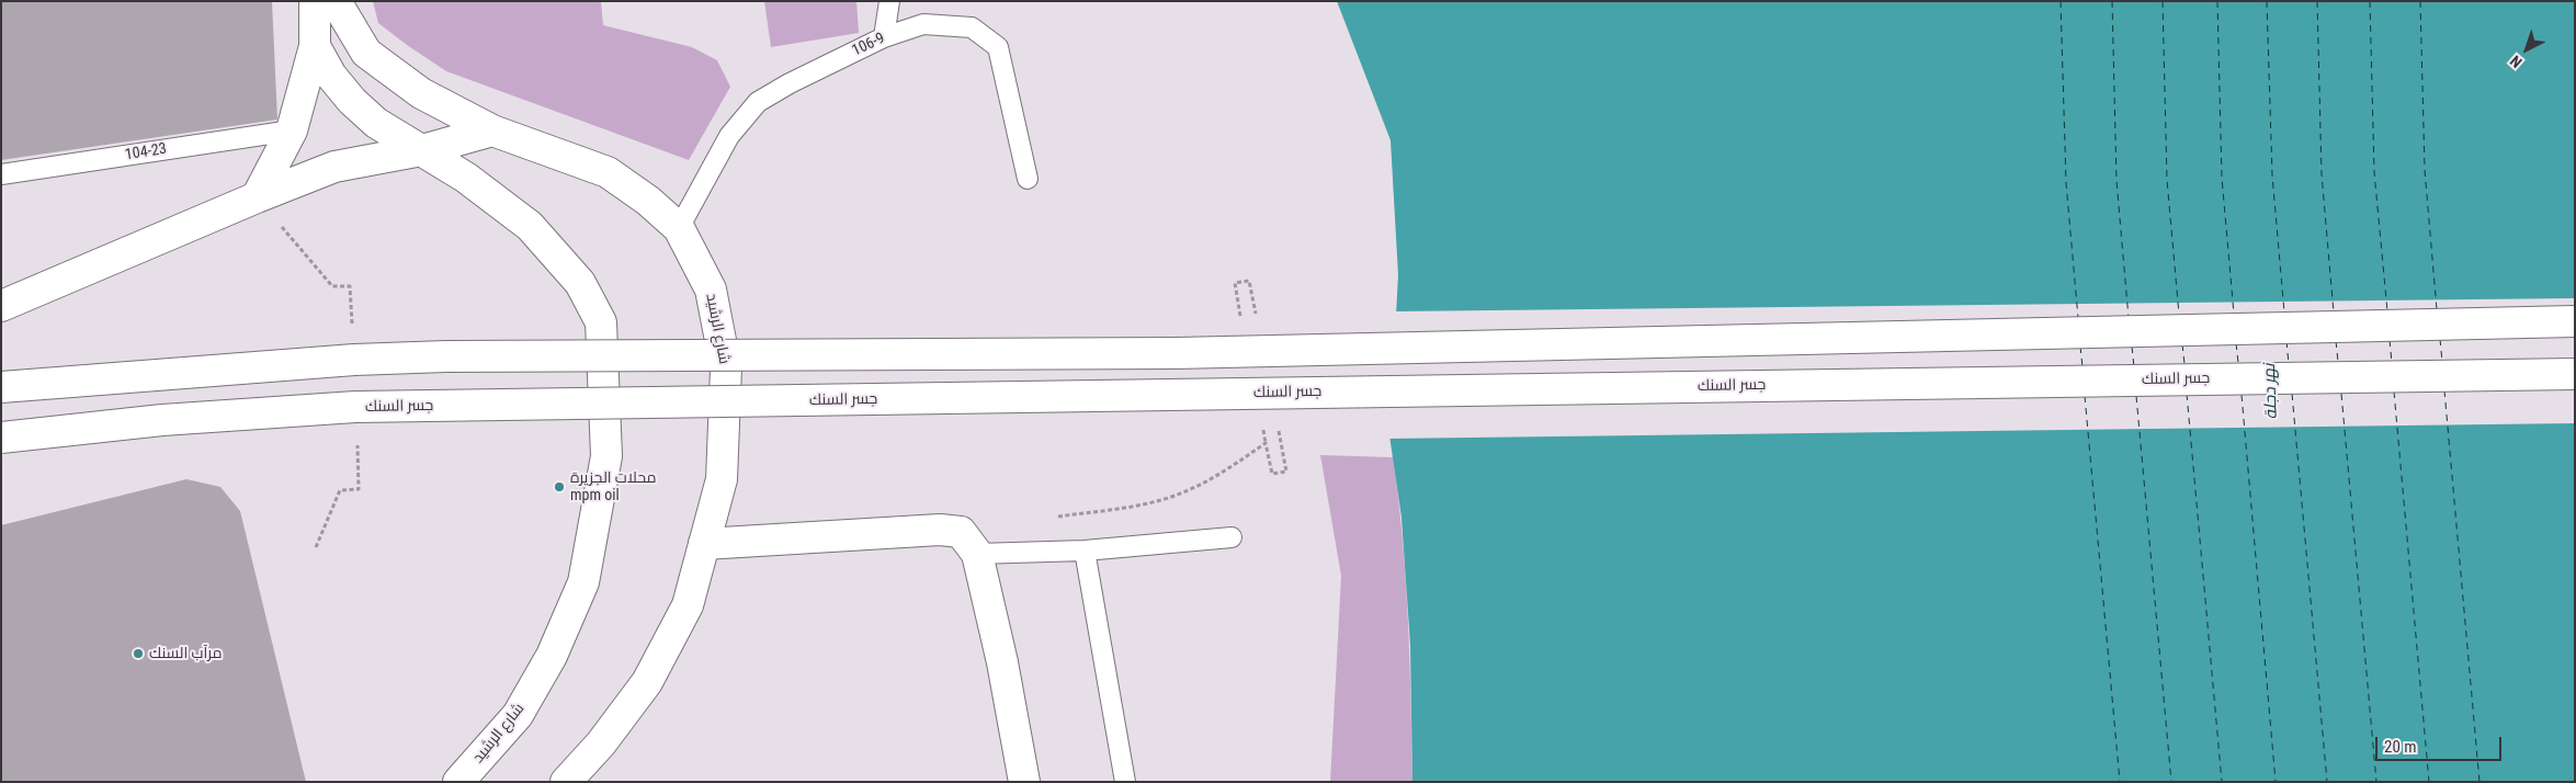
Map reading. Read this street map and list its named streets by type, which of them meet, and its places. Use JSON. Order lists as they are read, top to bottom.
{
  "streets": {
    "main road": ["شارع الرشيد", "جسر السنك"],
    "lane": ["106-9", "104-23"]
  },
  "crossings": [
    ["106-9", "شارع الرشيد"]
  ],
  "water": ["نهر دجلة"],
  "places": ["محلات الجزيرة mpm oil", "مرآب السنك"],
  "scale_bar": "20 m",
  "north": "bottom left"
}
